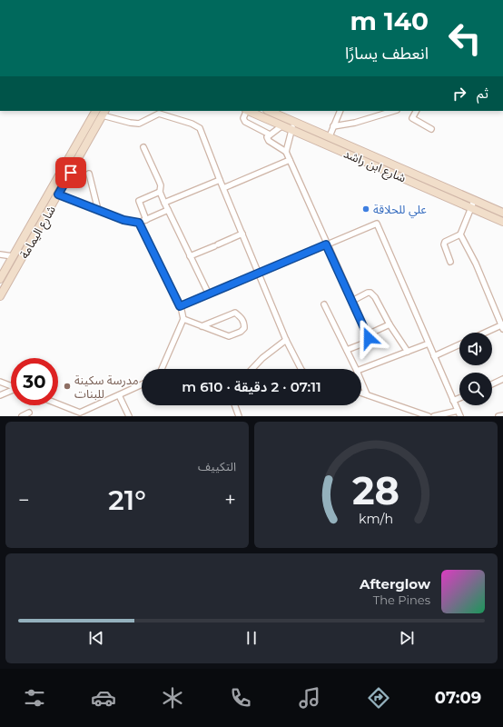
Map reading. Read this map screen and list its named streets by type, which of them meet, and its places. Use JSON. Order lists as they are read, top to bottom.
{
  "streets": {
    "main road": ["شارع ابن راشد", "شارع اليمامة"]
  },
  "places": ["علي للحلاقة", "مدرسة سكينة للبنات"],
  "page": {
    "turn": ["140 m", "انعطف يسارًا"],
    "then": "ثم",
    "limit": "30",
    "trip": "07:11 · 2 دقيقة · 610 m",
    "tile": "التكييف",
    "heat": ["−", "21°", "+"],
    "song": ["Afterglow", "The Pines"],
    "tabs": "07:09",
    "gauge": ["28", "km/h"]
  }
}
